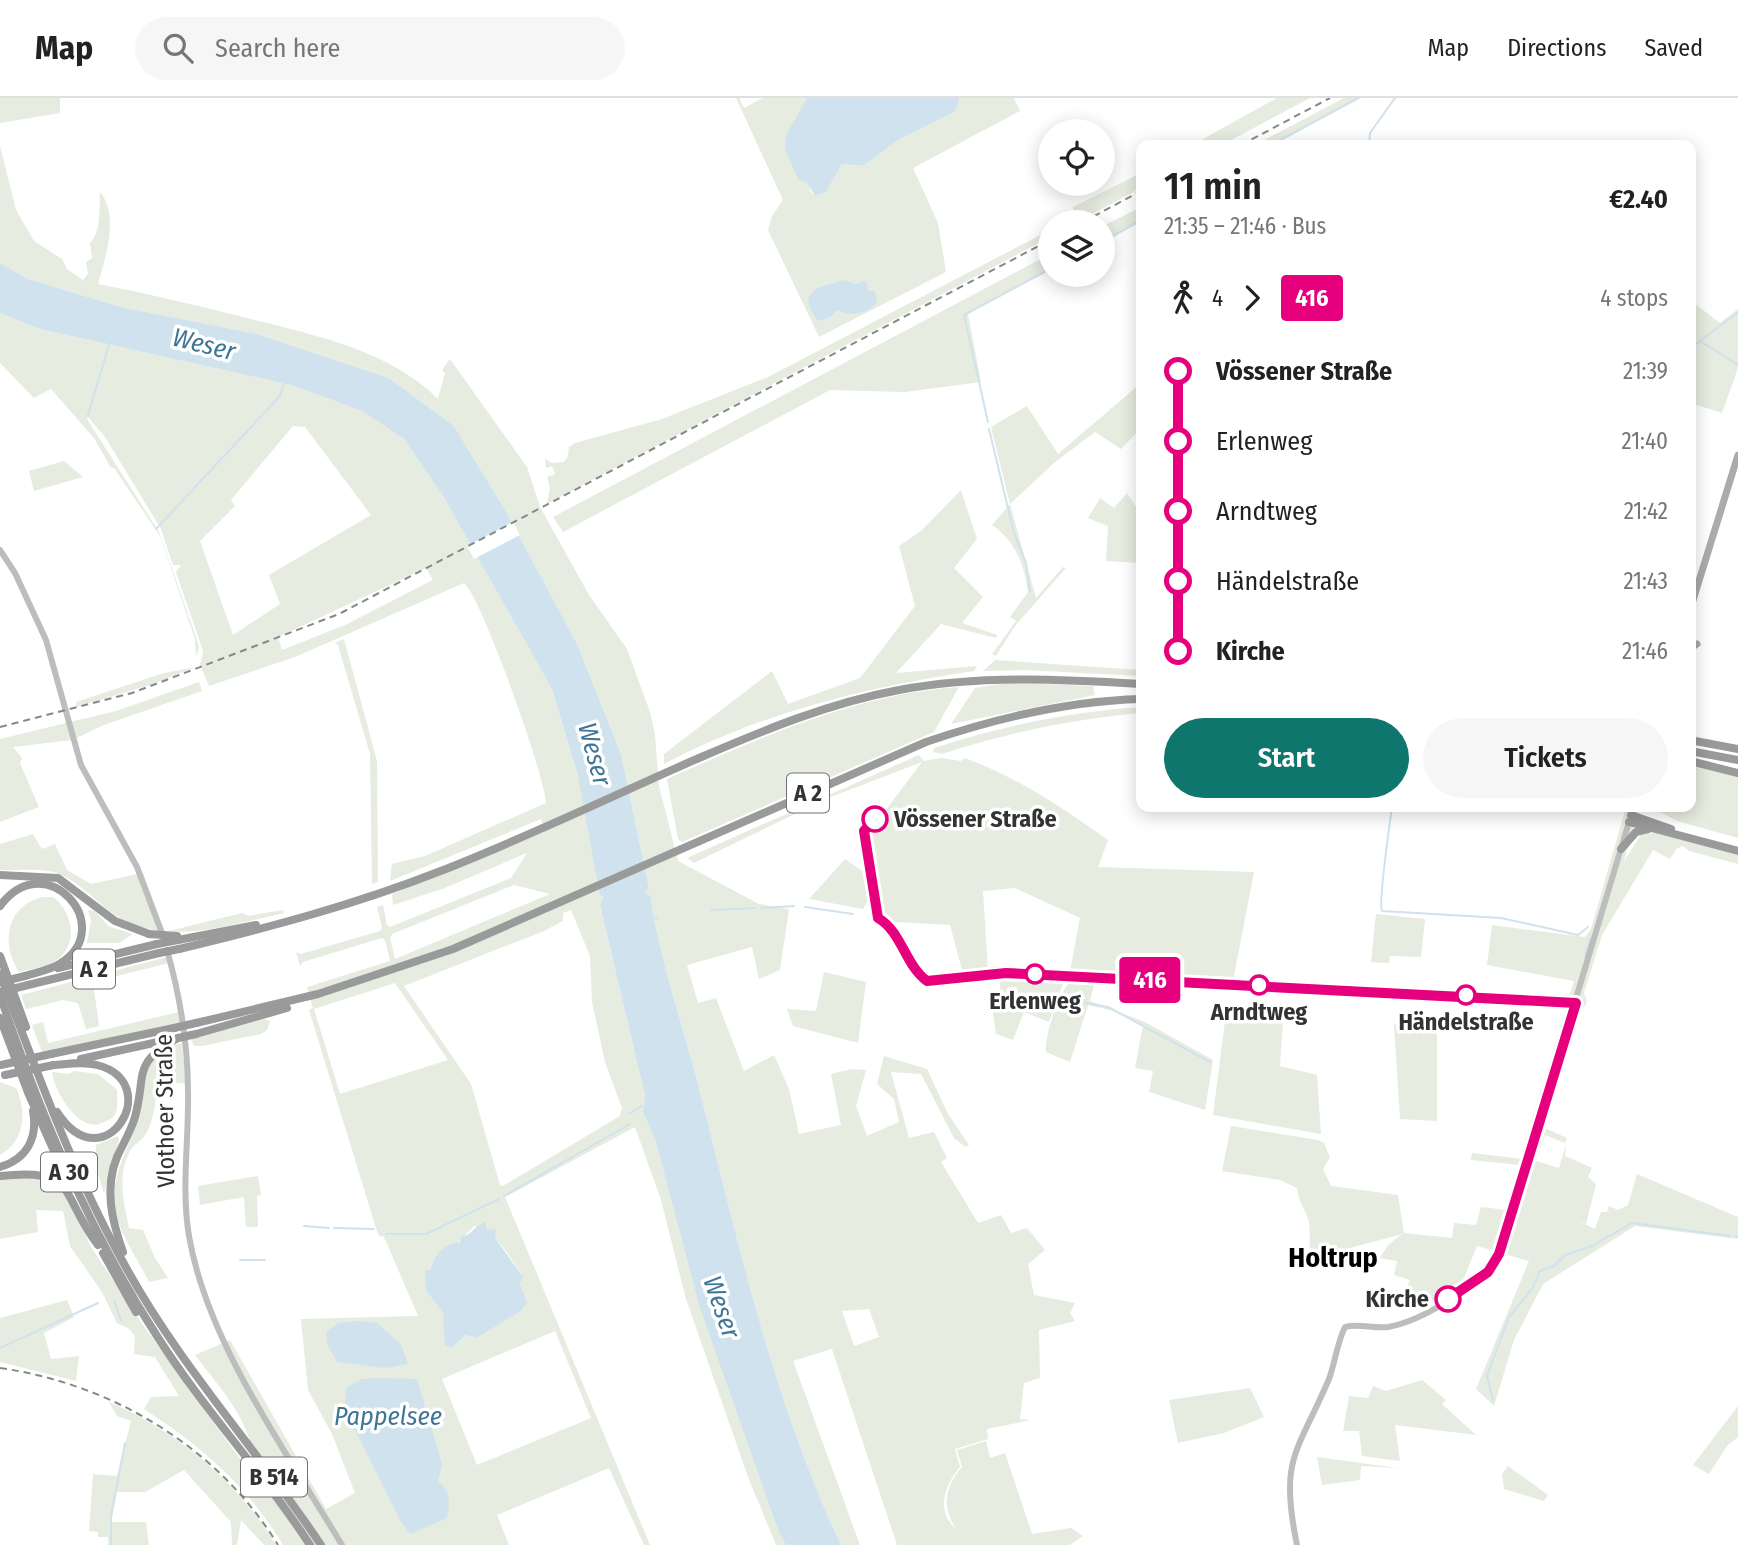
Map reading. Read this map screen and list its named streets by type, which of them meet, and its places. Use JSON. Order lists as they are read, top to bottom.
{
  "streets": {
    "highway": ["A 2", "A 30", "B 514"],
    "main road": ["Vlothoer Straße"]
  },
  "crossings": [
    ["A 2", "A 30"],
    ["A 30", "B 514"]
  ],
  "districts": ["Holtrup"],
  "water": ["Weser", "Pappelsee"],
  "places": [
    "Vössener Straße",
    "Erlenweg",
    "Arndtweg",
    "Händelstraße",
    "Kirche"
  ],
  "lines": ["bus line 416"],
  "page": {
    "header": "Map",
    "search": "Search here",
    "nav": ["Map", "Directions", "Saved"],
    "on_map": "416",
    "heading": ["11 min", "21:35 – 21:46 · Bus", "€2.40"],
    "legs": ["4", "416", "4 stops"],
    "list": [
      {
        "name": "Vössener Straße",
        "value": "21:39"
      },
      {
        "name": "Erlenweg",
        "value": "21:40"
      },
      {
        "name": "Arndtweg",
        "value": "21:42"
      },
      {
        "name": "Händelstraße",
        "value": "21:43"
      },
      {
        "name": "Kirche",
        "value": "21:46"
      }
    ],
    "buttons": ["Start", "Tickets"]
  }
}
